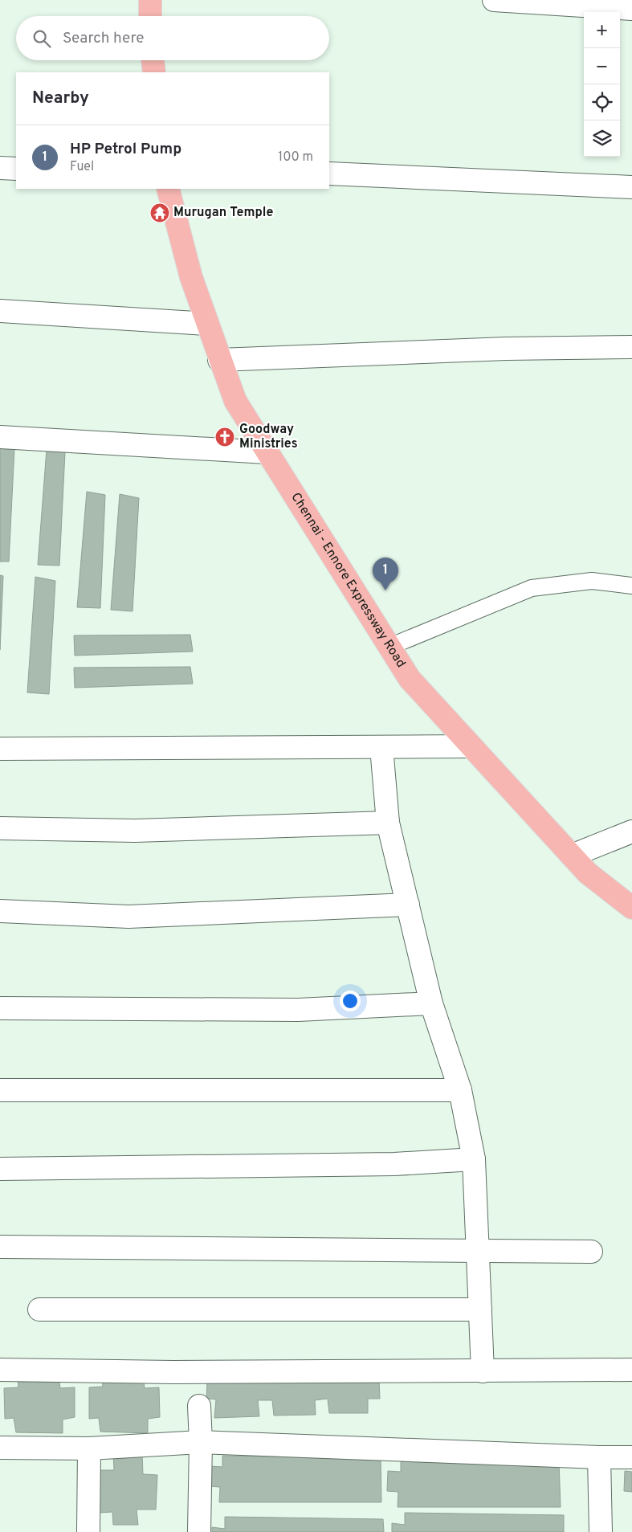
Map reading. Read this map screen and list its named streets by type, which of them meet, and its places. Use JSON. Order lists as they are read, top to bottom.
{
  "streets": {
    "main road": ["Chennai - Ennore Expressway Road"]
  },
  "places": {
    "temple": ["Murugan Temple"],
    "church": ["Goodway Ministries"]
  },
  "page": {
    "map_buttons": ["+", "−"],
    "search": "Search here",
    "heading": "Nearby",
    "list": [
      {
        "mark": "1",
        "name": "HP Petrol Pump",
        "note": "Fuel",
        "value": "100 m"
      }
    ],
    "pins": "1"
  }
}
